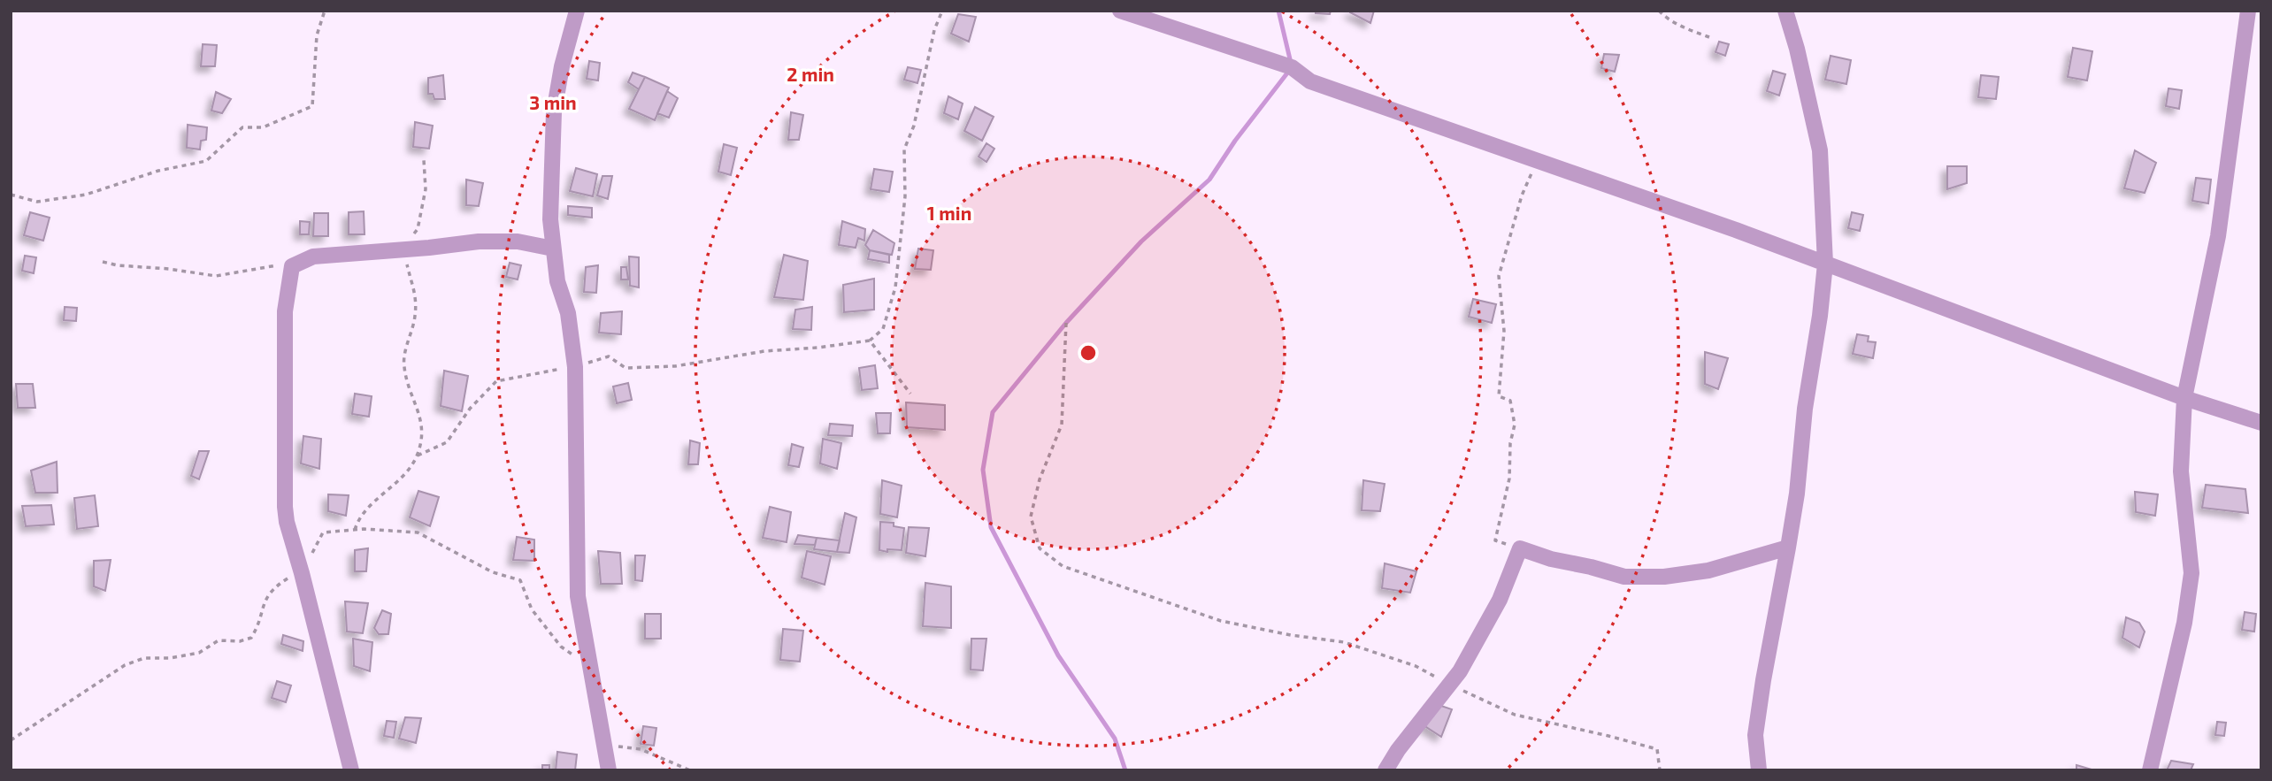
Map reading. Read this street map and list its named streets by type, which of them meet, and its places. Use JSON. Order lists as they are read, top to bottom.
{
  "rings": ["2 min", "3 min", "1 min"]
}
